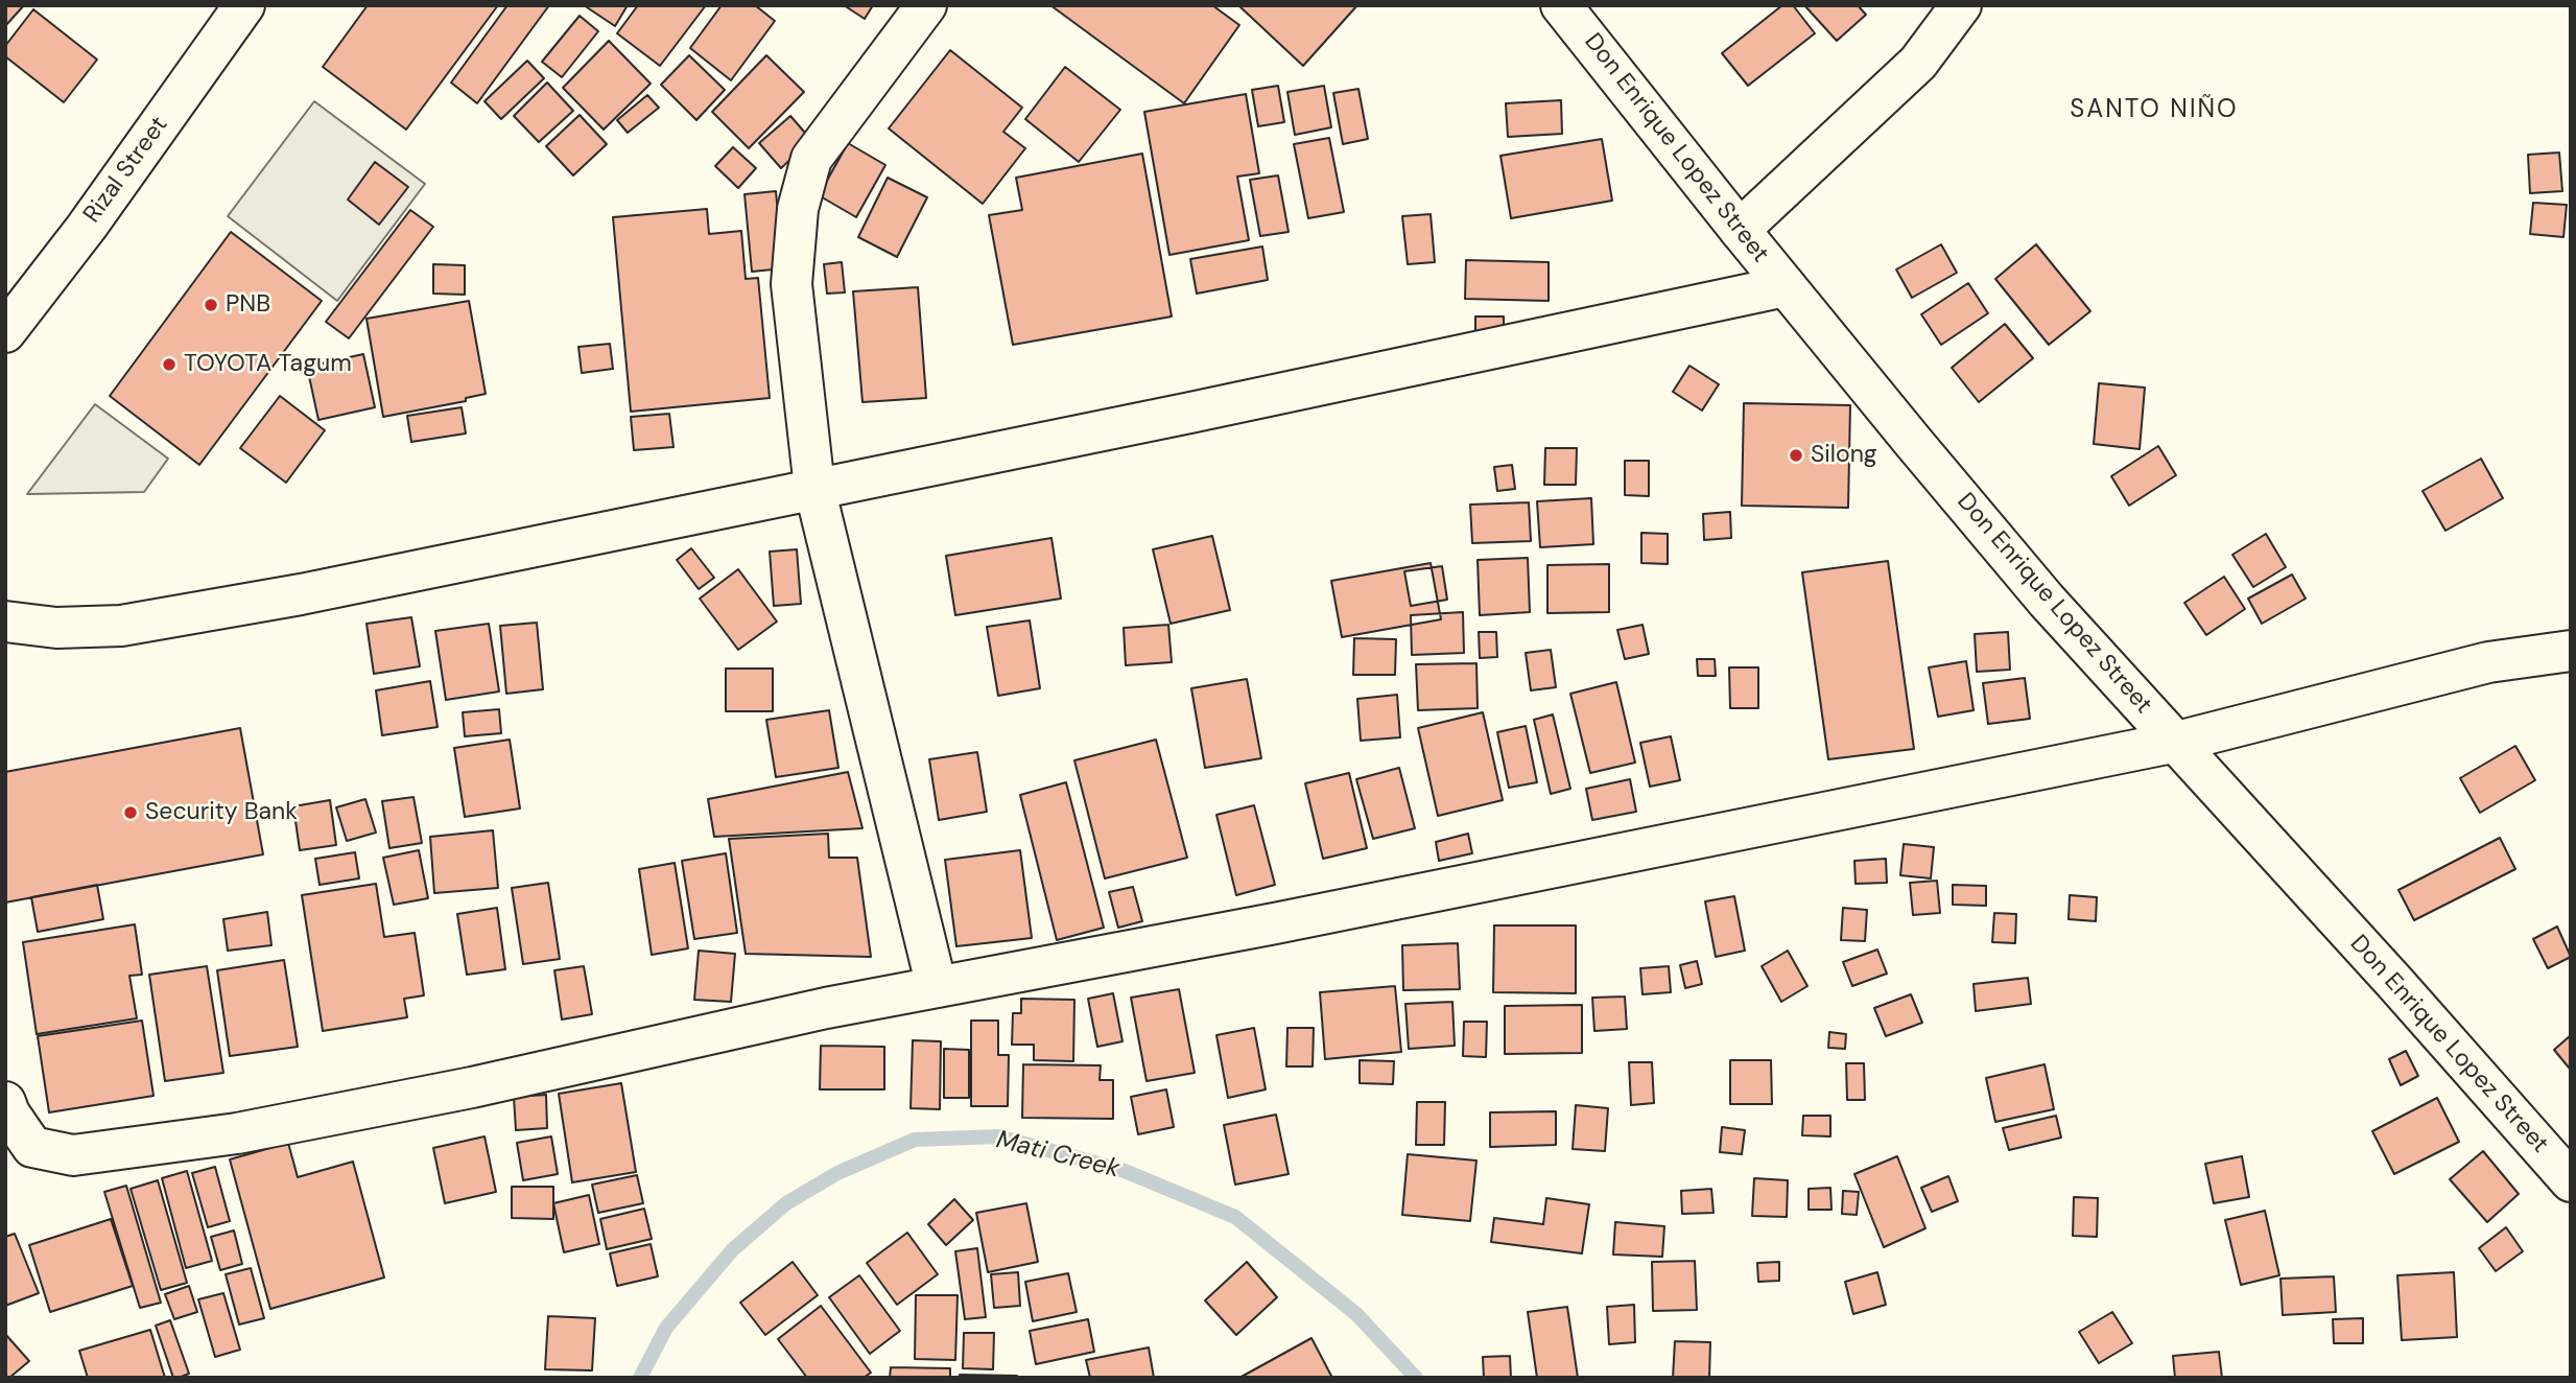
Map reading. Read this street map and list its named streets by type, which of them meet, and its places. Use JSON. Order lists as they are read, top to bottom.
{
  "streets": {
    "street": ["Don Enrique Lopez Street", "Rizal Street"]
  },
  "districts": ["SANTO NIÑO"],
  "water": ["Mati Creek"],
  "places": [
    "PNB",
    "TOYOTA Tagum",
    "Silong",
    "Security Bank"
  ]
}
